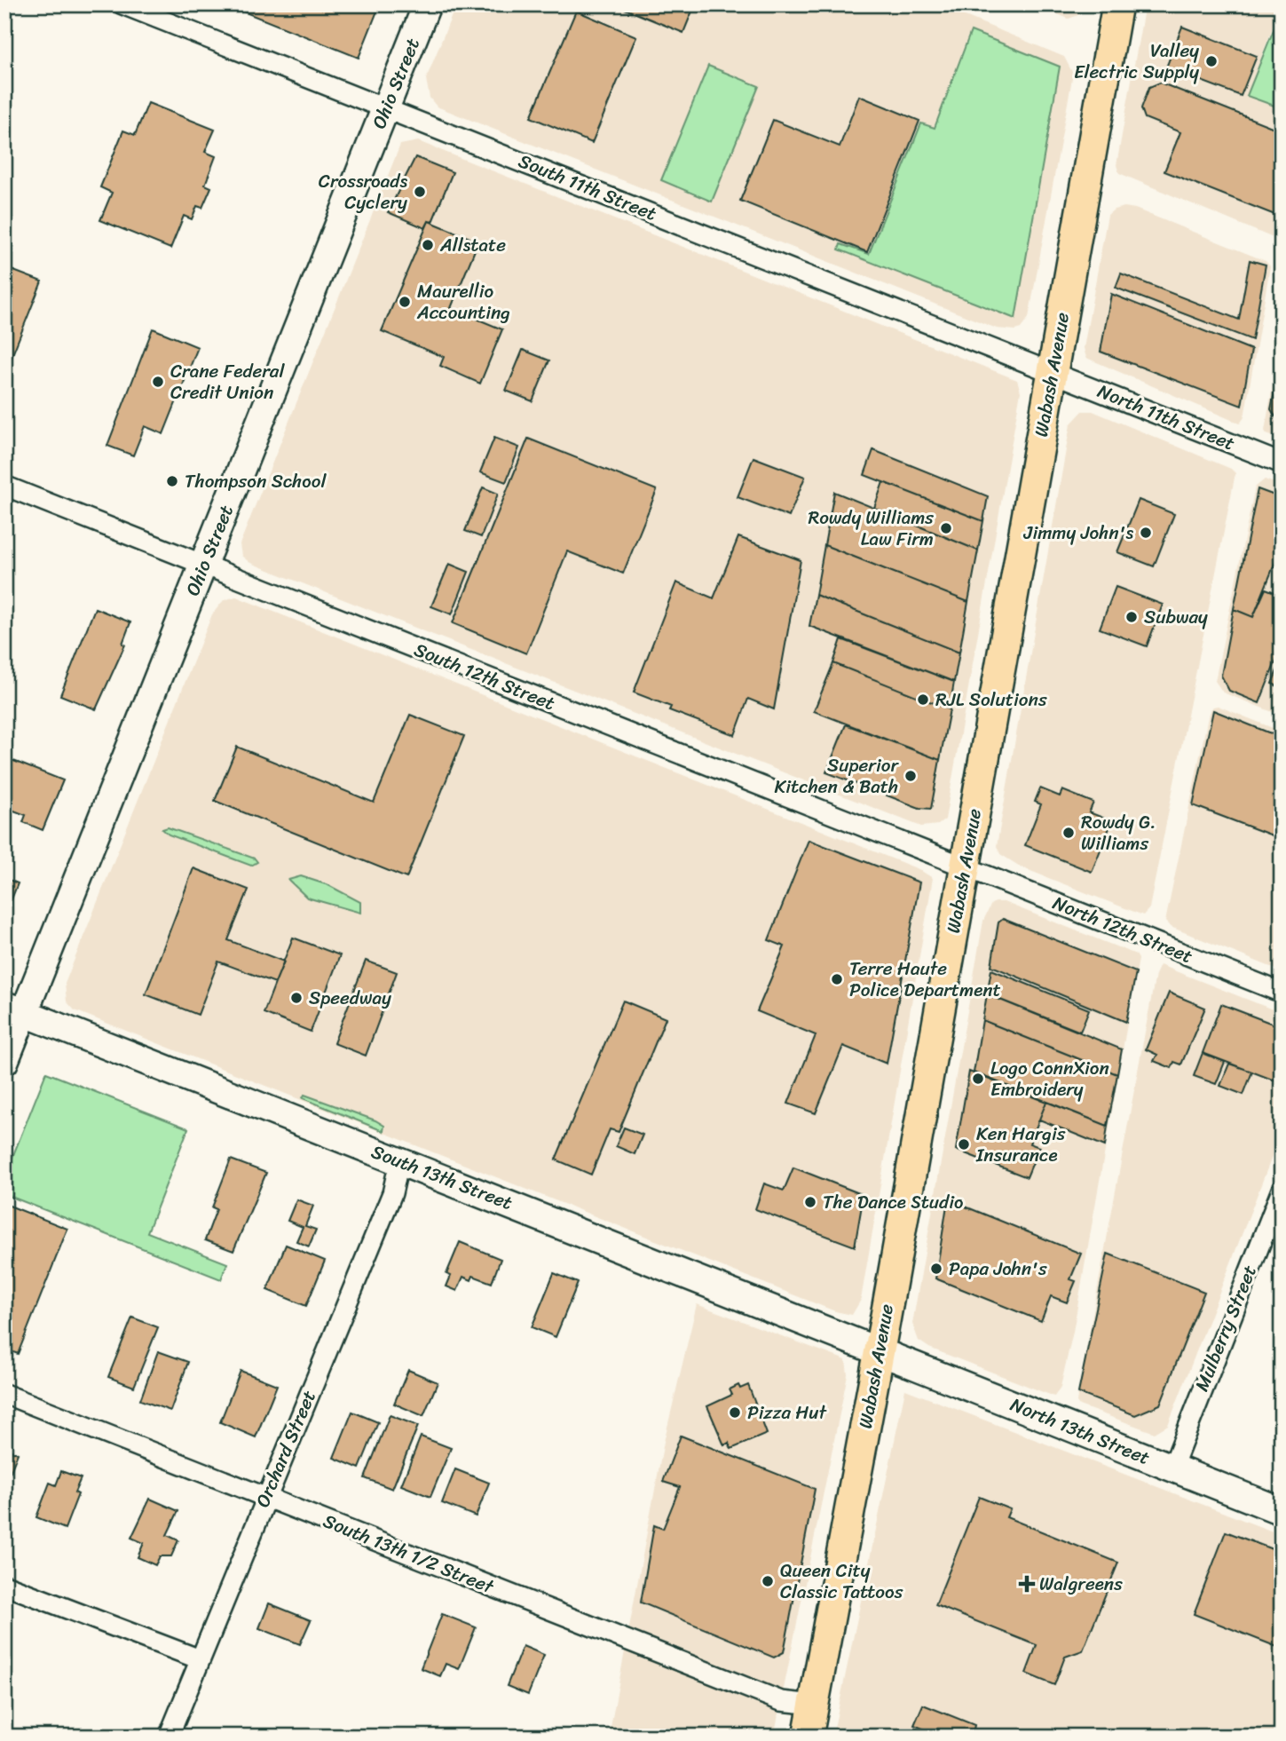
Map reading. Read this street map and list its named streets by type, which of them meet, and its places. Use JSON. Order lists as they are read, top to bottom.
{
  "streets": {
    "main road": [
      "Ohio Street",
      "Wabash Avenue",
      "South 13th Street",
      "North 13th Street"
    ],
    "street": [
      "South 11th Street",
      "North 11th Street",
      "South 12th Street",
      "North 12th Street",
      "Mulberry Street",
      "Orchard Street",
      "South 13th 1/2 Street"
    ]
  },
  "crossings": [
    ["Ohio Street", "South 11th Street"],
    ["Ohio Street", "South 12th Street"],
    ["Ohio Street", "South 13th Street"],
    ["South 11th Street", "Wabash Avenue"],
    ["South 11th Street", "North 11th Street"],
    ["Wabash Avenue", "North 11th Street"],
    ["Wabash Avenue", "South 12th Street"],
    ["Wabash Avenue", "North 12th Street"],
    ["Wabash Avenue", "South 13th Street"],
    ["Wabash Avenue", "North 13th Street"],
    ["Wabash Avenue", "South 13th 1/2 Street"],
    ["South 12th Street", "North 12th Street"],
    ["South 13th Street", "North 13th Street"],
    ["South 13th Street", "Orchard Street"],
    ["Mulberry Street", "North 13th Street"],
    ["Orchard Street", "South 13th 1/2 Street"]
  ],
  "places": {
    "other": [
      "Valley Electric Supply",
      "Crossroads Cyclery",
      "Allstate",
      "Maurellio Accounting",
      "Crane Federal Credit Union",
      "Thompson School",
      "Rowdy Williams Law Firm",
      "Jimmy John's",
      "Subway",
      "RJL Solutions",
      "Superior Kitchen & Bath",
      "Rowdy G. Williams",
      "Terre Haute Police Department",
      "Speedway",
      "Logo ConnXion Embroidery",
      "Ken Hargis Insurance",
      "The Dance Studio",
      "Papa John's",
      "Pizza Hut",
      "Queen City Classic Tattoos"
    ],
    "health": ["Walgreens"]
  }
}
